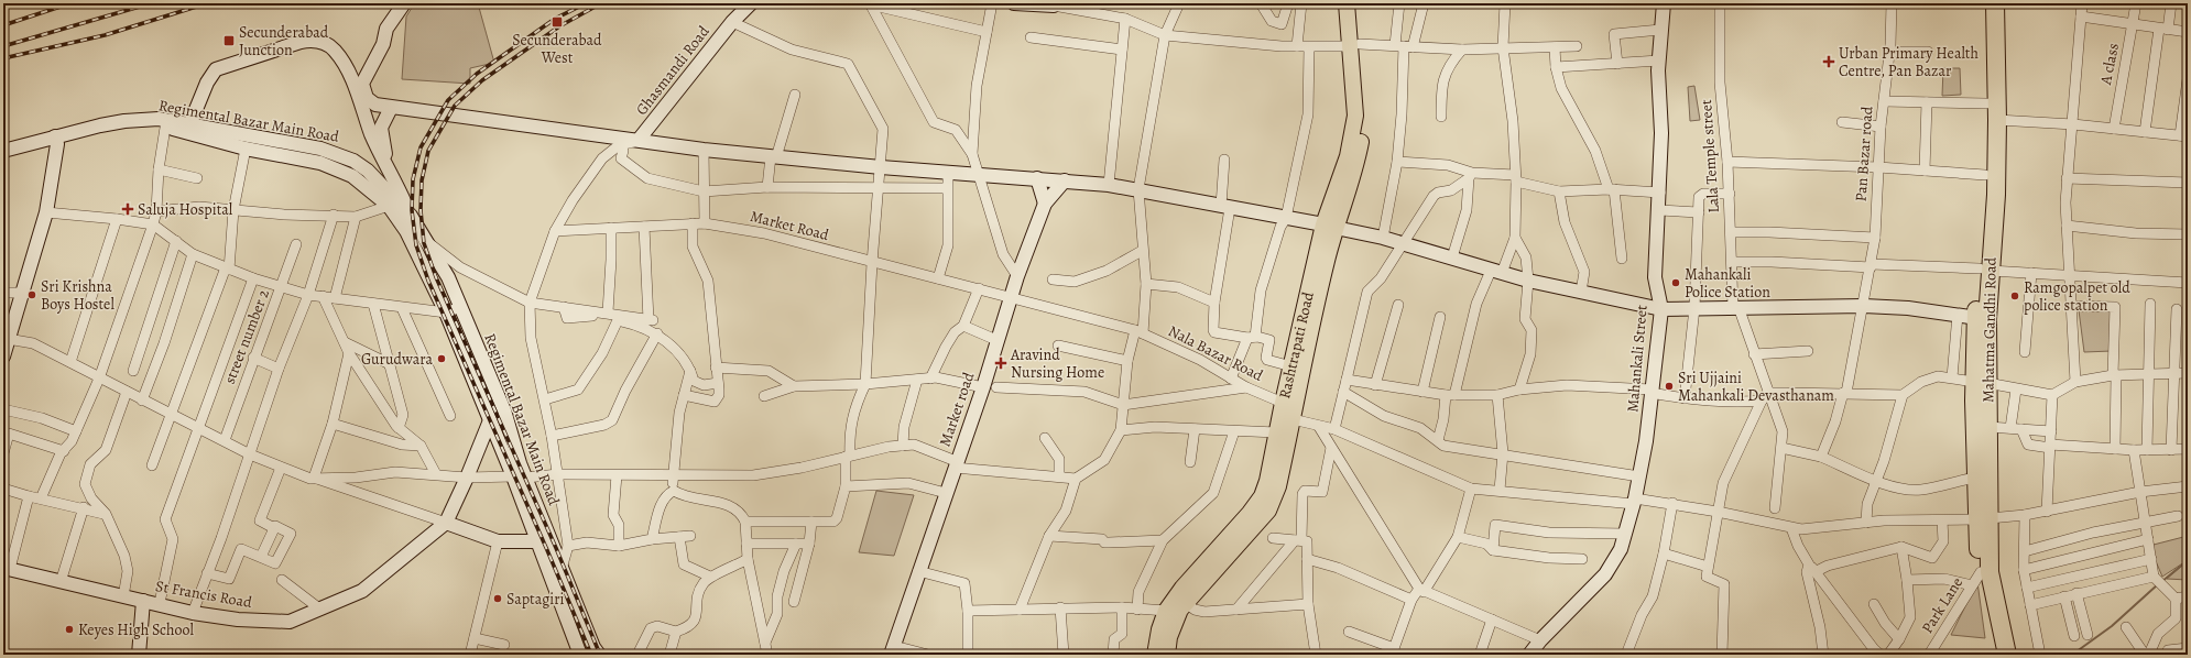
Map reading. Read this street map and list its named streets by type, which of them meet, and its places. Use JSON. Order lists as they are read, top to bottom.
{
  "streets": {
    "highway": ["Mahatma Gandhi Road"],
    "main road": ["Rashtrapati Road"],
    "street": [
      "A class",
      "Ghasmandi Road",
      "Regimental Bazar Main Road",
      "Pan Bazar road",
      "Lala Temple street",
      "Market Road",
      "street number 2",
      "Nala Bazar Road",
      "Mahankali Street",
      "Market road",
      "St Francis Road",
      "Park Lane"
    ]
  },
  "crossings": [
    ["Regimental Bazar Main Road", "St Francis Road"],
    ["Market Road", "Nala Bazar Road"],
    ["Market Road", "Market road"],
    ["Mahatma Gandhi Road", "Park Lane"],
    ["Rashtrapati Road", "Nala Bazar Road"],
    ["Nala Bazar Road", "Market road"]
  ],
  "places": {
    "transit": ["Secunderabad West", "Secunderabad Junction"],
    "health": ["Urban Primary Health Centre, Pan Bazar", "Saluja Hospital", "Aravind Nursing Home"],
    "other": [
      "Mahankali Police Station",
      "Sri Krishna Boys Hostel",
      "Ramgopalpet old police station",
      "Gurudwara",
      "Sri Ujjaini Mahankali Devasthanam",
      "Saptagiri",
      "Keyes High School"
    ]
  }
}
